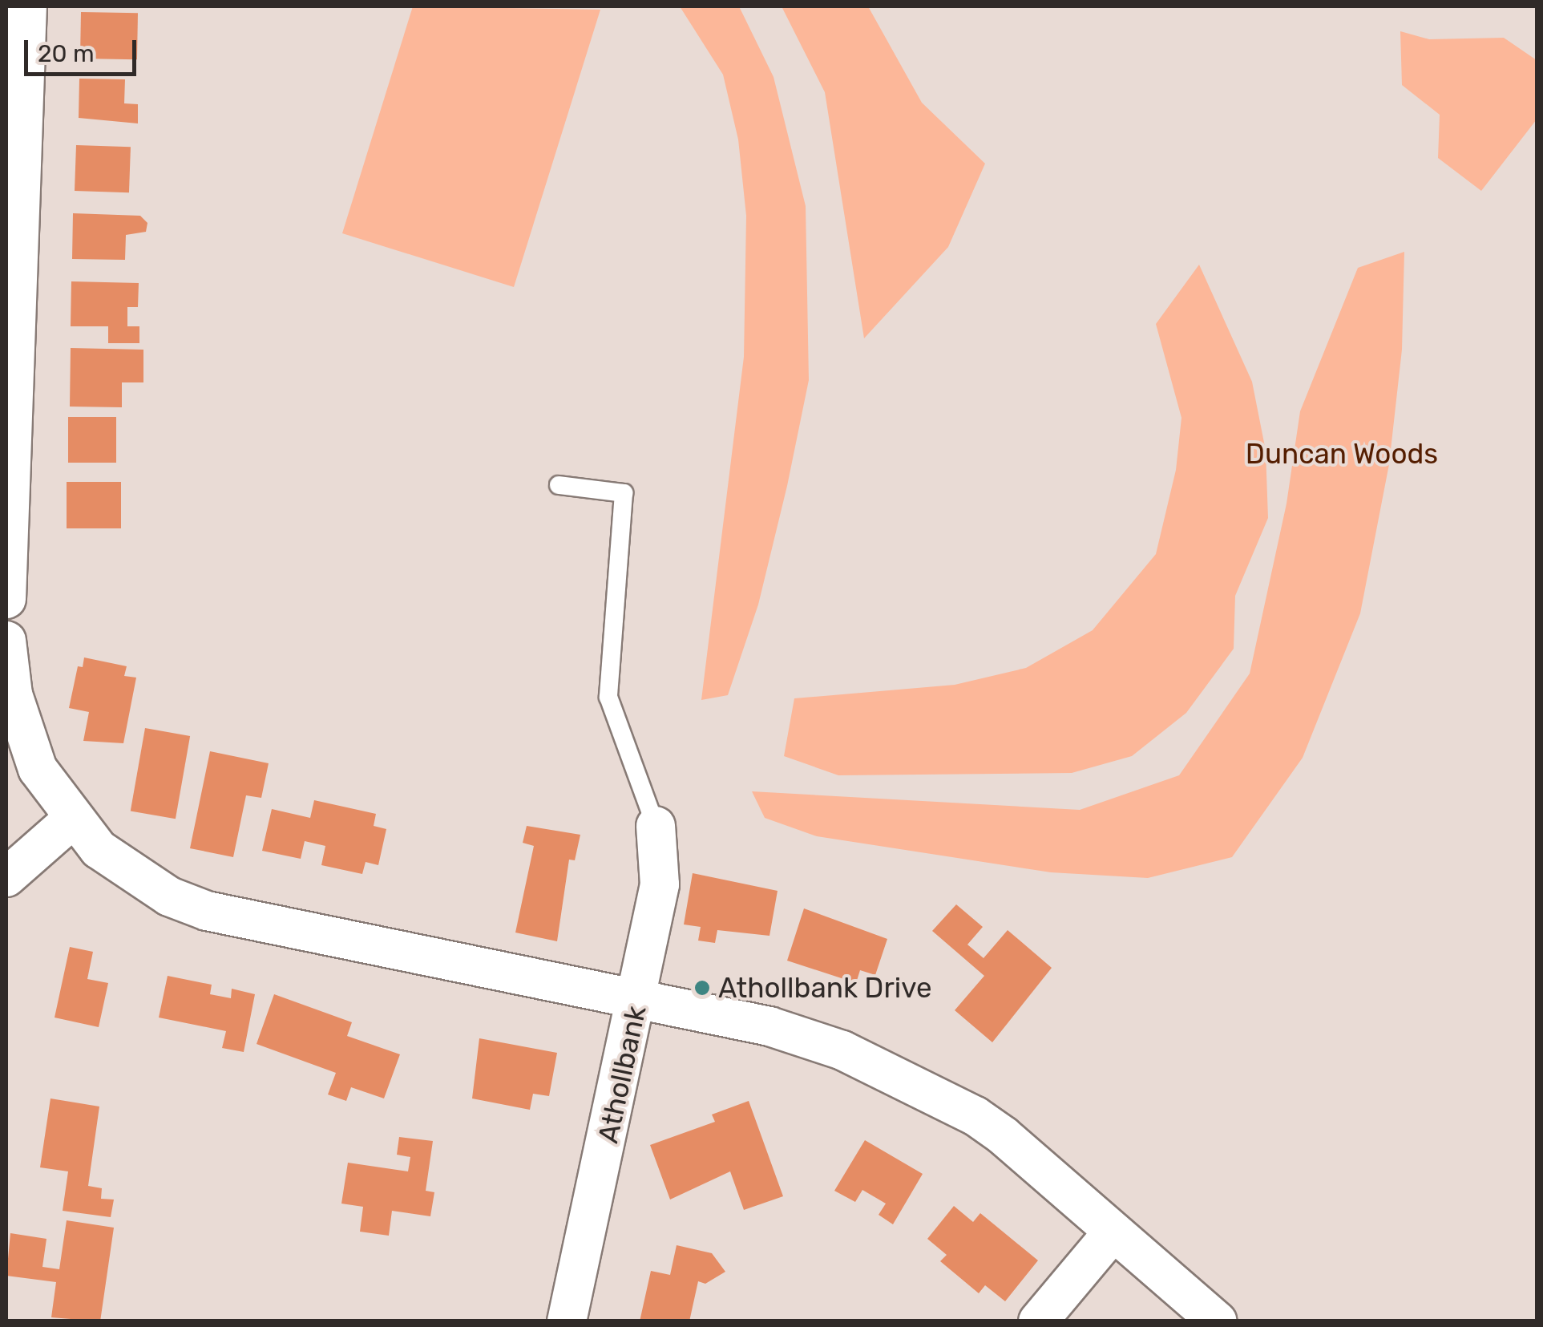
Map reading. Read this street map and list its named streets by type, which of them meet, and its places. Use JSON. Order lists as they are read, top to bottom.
{
  "streets": {
    "street": ["Athollbank"]
  },
  "parks": ["Duncan Woods"],
  "places": ["Athollbank Drive"],
  "scale_bar": "20 m"
}
